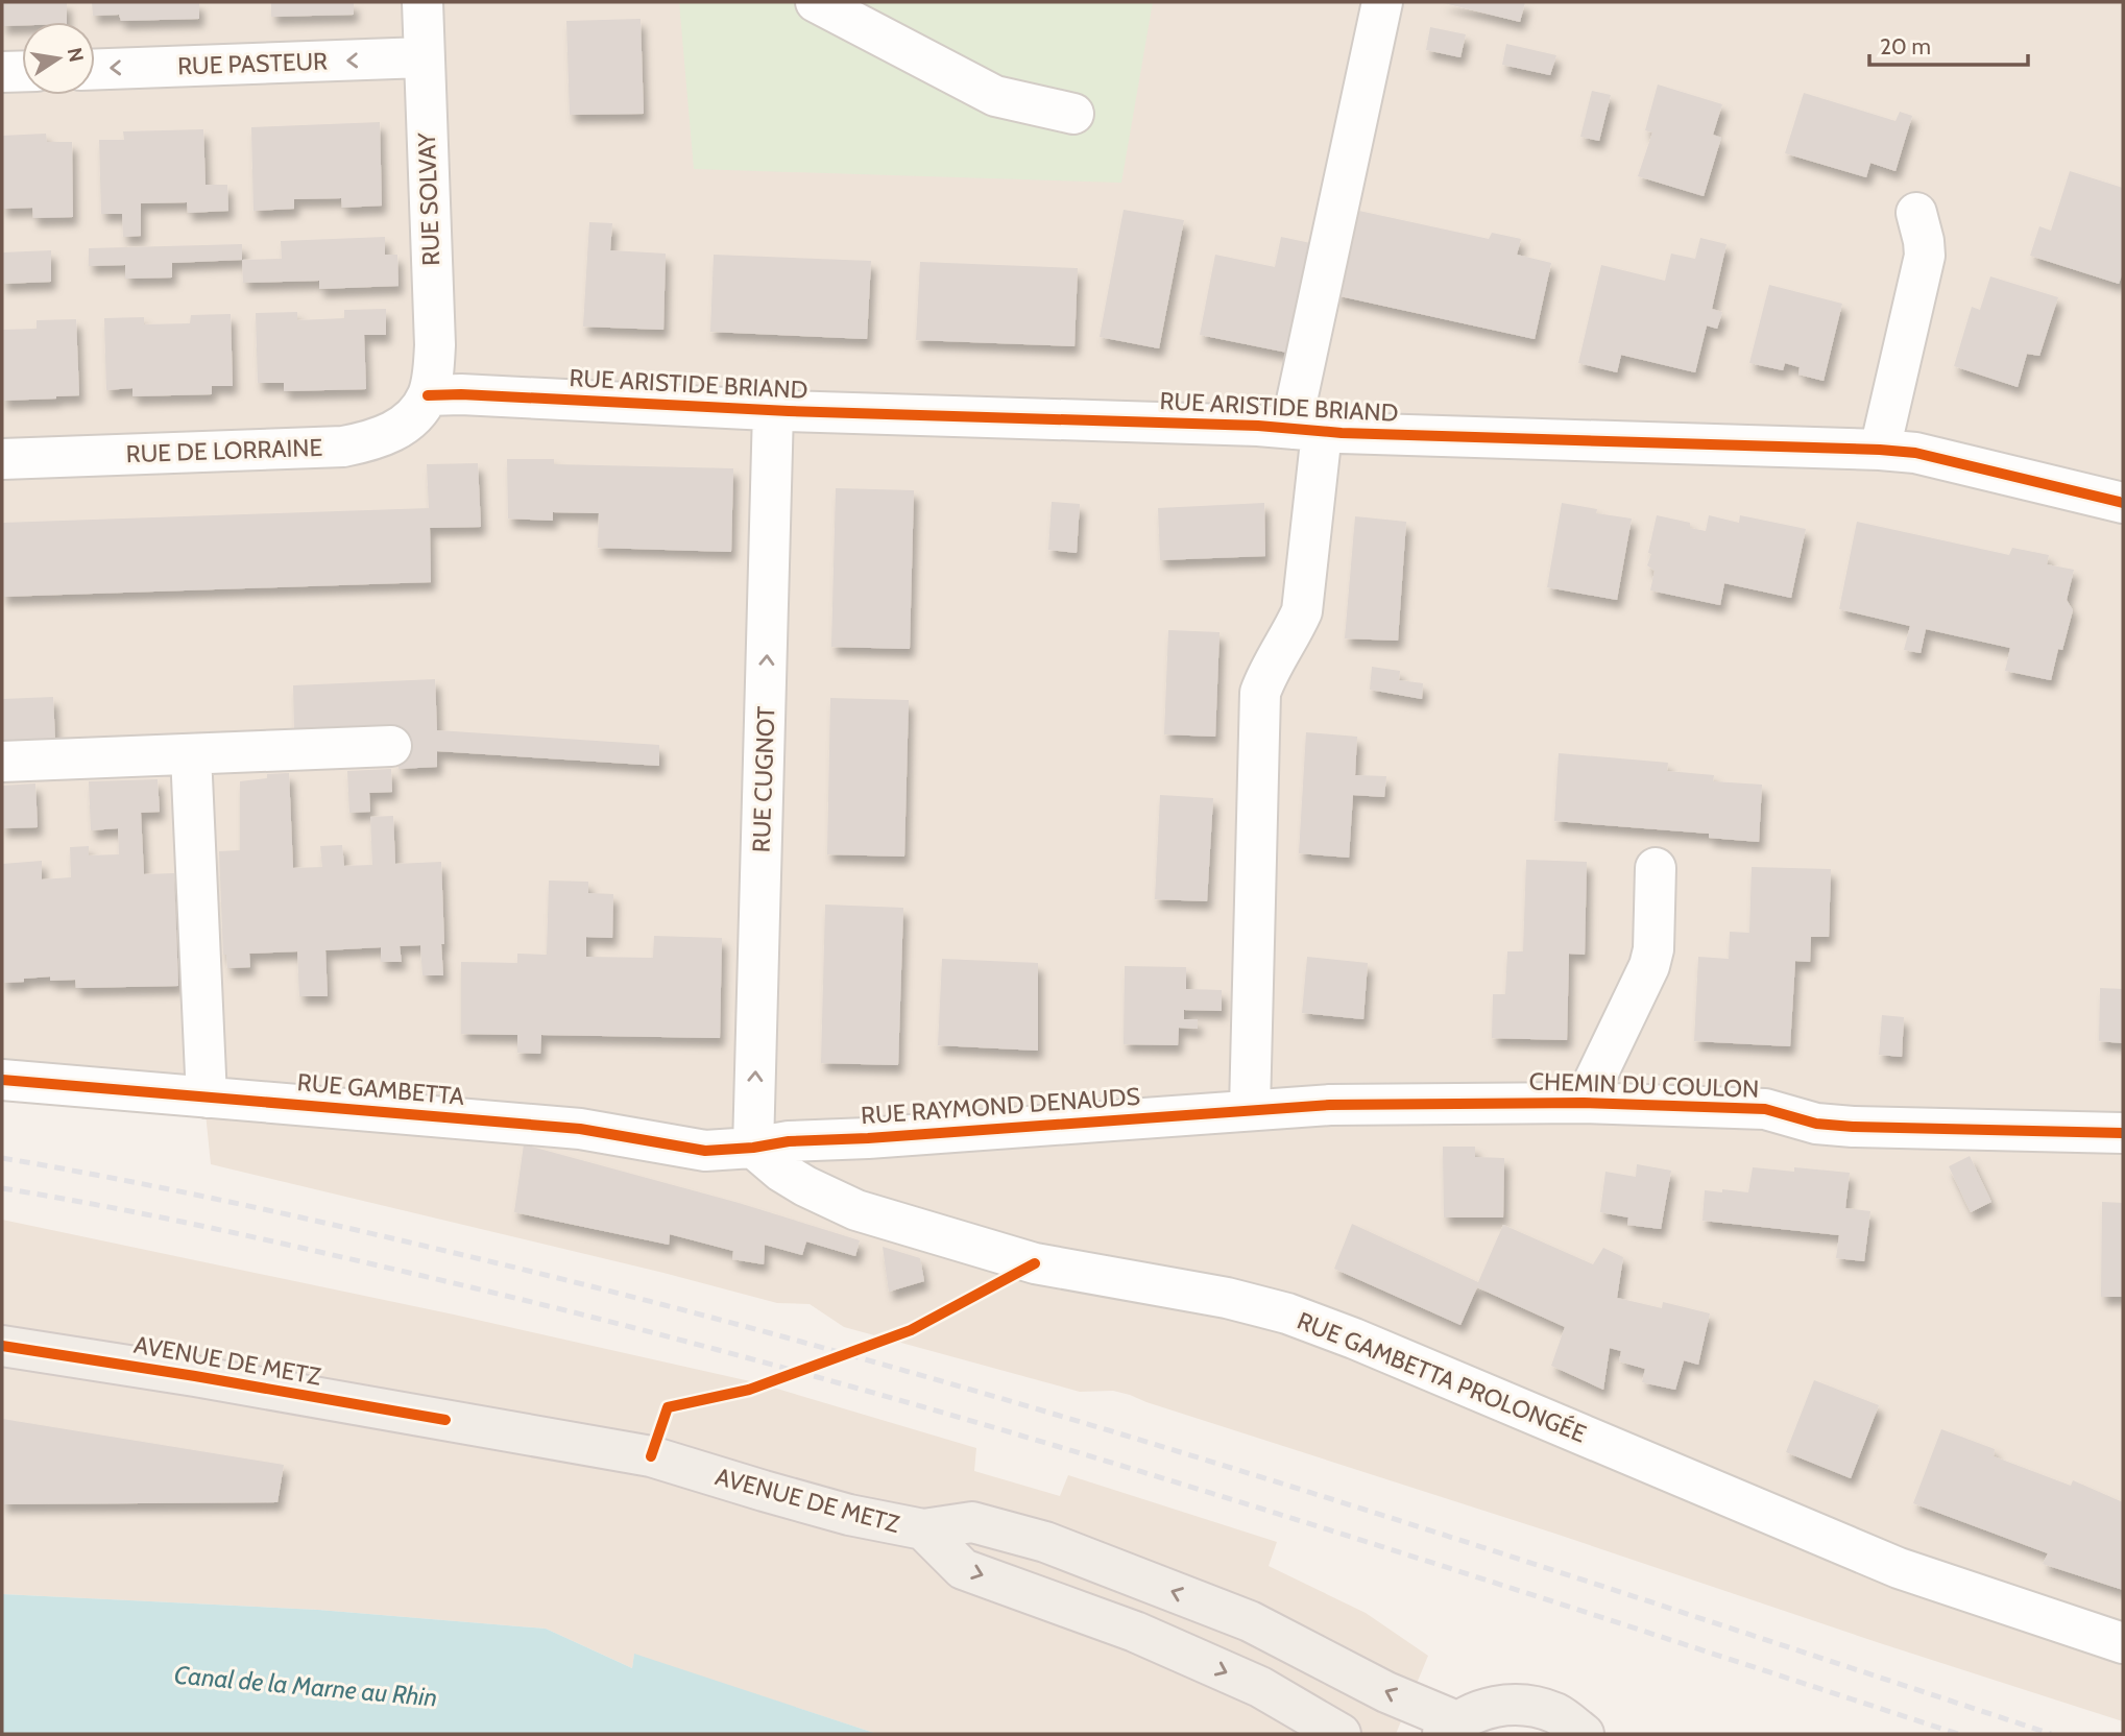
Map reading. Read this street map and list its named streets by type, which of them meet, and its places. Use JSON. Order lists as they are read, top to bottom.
{
  "streets": {
    "main road": ["AVENUE DE METZ"],
    "street": [
      "RUE PASTEUR",
      "RUE SOLVAY",
      "RUE ARISTIDE BRIAND",
      "RUE DE LORRAINE",
      "RUE CUGNOT",
      "CHEMIN DU COULON",
      "RUE GAMBETTA",
      "RUE RAYMOND DENAUDS",
      "RUE GAMBETTA PROLONGÉE"
    ]
  },
  "crossings": [
    ["RUE PASTEUR", "RUE SOLVAY"],
    ["RUE SOLVAY", "RUE ARISTIDE BRIAND"],
    ["RUE SOLVAY", "RUE DE LORRAINE"],
    ["RUE ARISTIDE BRIAND", "RUE DE LORRAINE"],
    ["RUE ARISTIDE BRIAND", "RUE CUGNOT"],
    ["RUE CUGNOT", "RUE GAMBETTA"],
    ["RUE CUGNOT", "RUE RAYMOND DENAUDS"],
    ["RUE CUGNOT", "RUE GAMBETTA PROLONGÉE"],
    ["CHEMIN DU COULON", "RUE RAYMOND DENAUDS"],
    ["RUE GAMBETTA", "RUE RAYMOND DENAUDS"],
    ["RUE GAMBETTA", "RUE GAMBETTA PROLONGÉE"],
    ["RUE RAYMOND DENAUDS", "RUE GAMBETTA PROLONGÉE"]
  ],
  "one_way": ["RUE PASTEUR", "RUE CUGNOT"],
  "water": ["Canal de la Marne au Rhin"],
  "scale_bar": "20 m",
  "north": "right"
}
